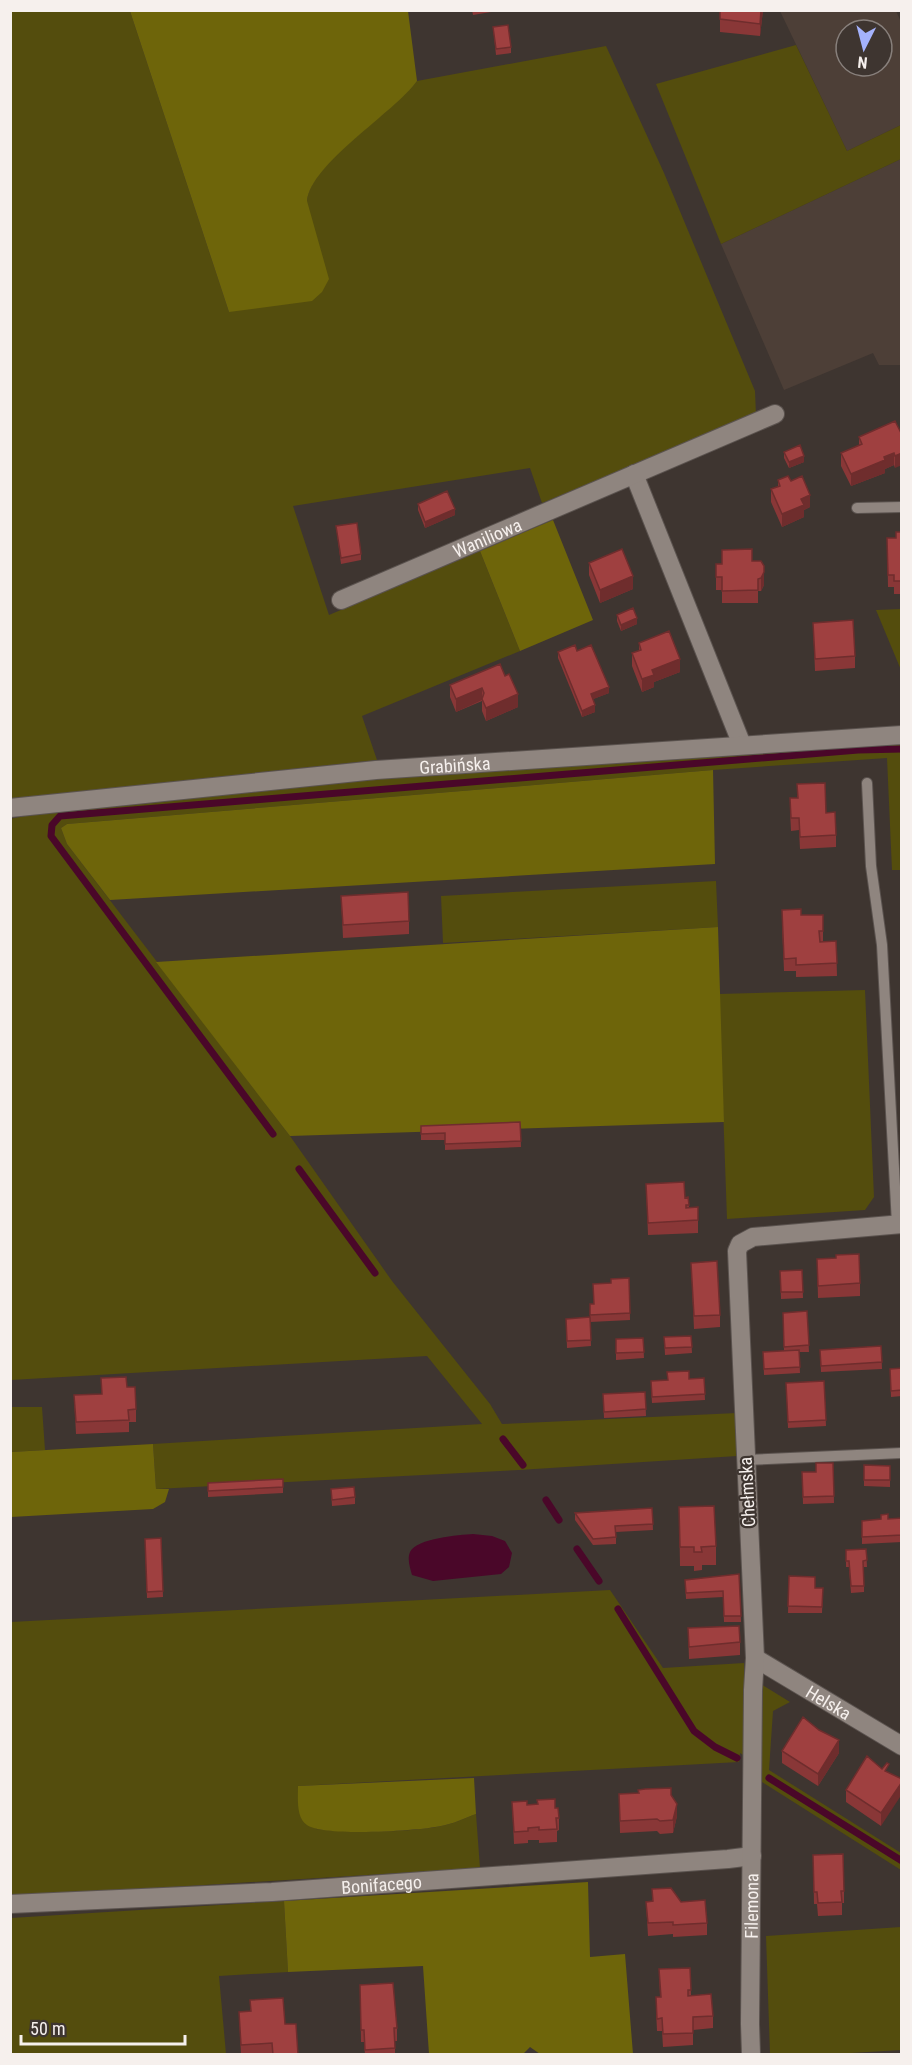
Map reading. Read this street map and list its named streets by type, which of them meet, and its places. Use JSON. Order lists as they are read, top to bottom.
{
  "streets": {
    "street": [
      "Waniliowa",
      "Grabińska",
      "Chełmska",
      "Helska",
      "Bonifacego",
      "Filemona"
    ]
  },
  "crossings": [
    ["Chełmska", "Helska"],
    ["Chełmska", "Filemona"],
    ["Bonifacego", "Filemona"]
  ],
  "scale_bar": "50 m",
  "north": "bottom"
}
